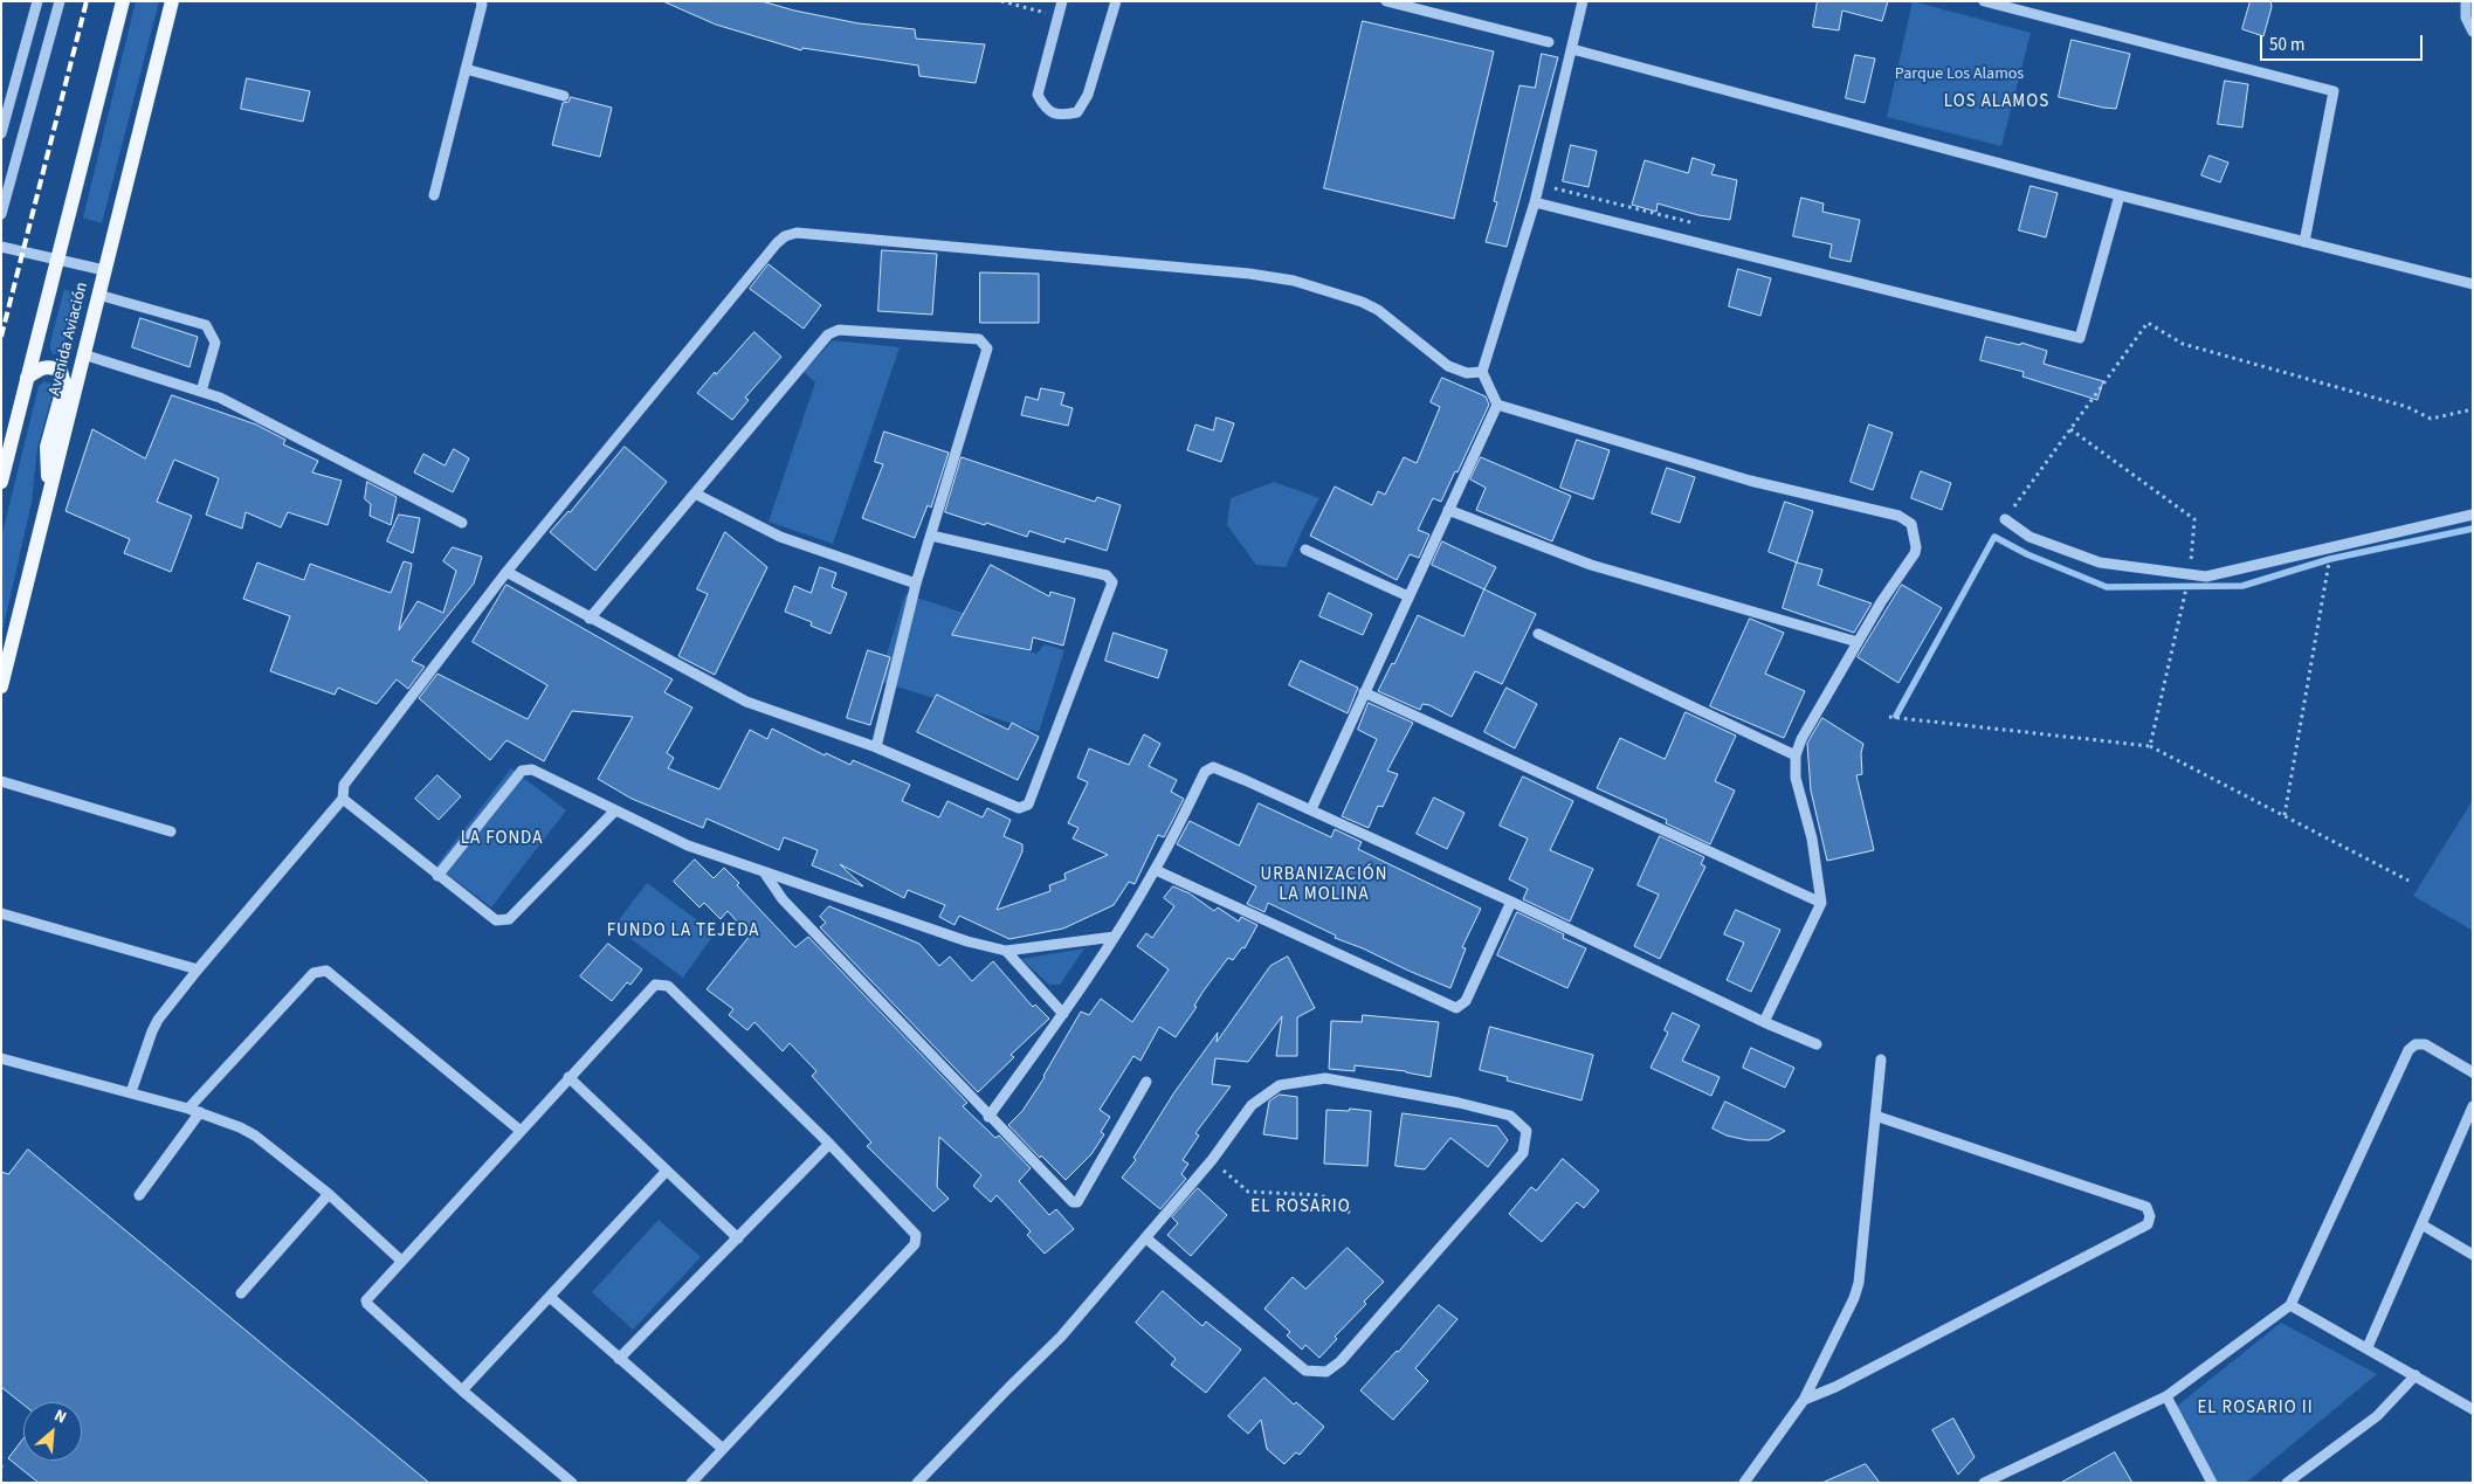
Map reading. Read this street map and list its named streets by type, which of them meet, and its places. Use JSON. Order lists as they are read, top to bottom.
{
  "streets": {
    "main road": ["Avenida Aviación"]
  },
  "districts": [
    "LOS ALAMOS",
    "LA FONDA",
    "URBANIZACIÓN LA MOLINA",
    "FUNDO LA TEJEDA",
    "EL ROSARIO",
    "EL ROSARIO II"
  ],
  "parks": ["Parque Los Alamos"],
  "scale_bar": "50 m",
  "north": "top right"
}
